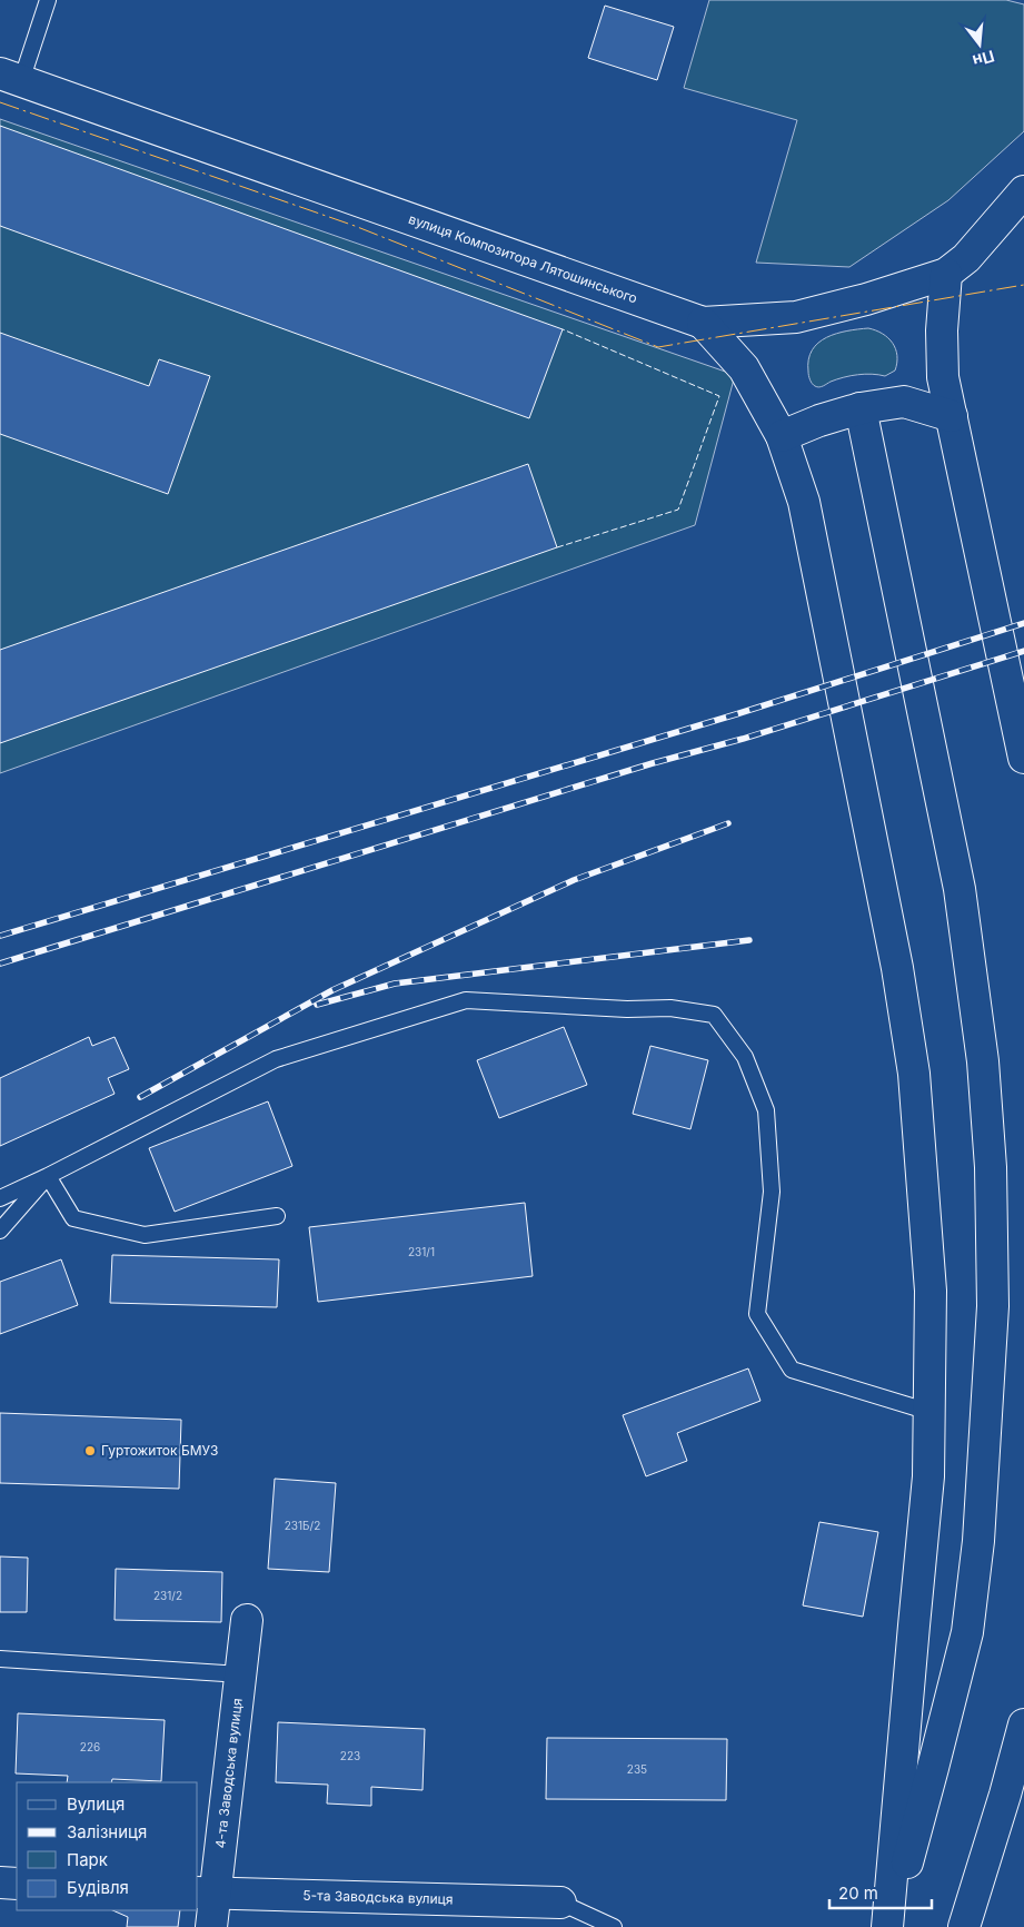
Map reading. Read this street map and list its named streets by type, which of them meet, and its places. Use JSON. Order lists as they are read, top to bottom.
{
  "streets": {
    "street": ["вулиця Композитора Лятошинського", "4-та Заводська вулиця", "5-та Заводська вулиця"]
  },
  "crossings": [
    ["4-та Заводська вулиця", "5-та Заводська вулиця"]
  ],
  "places": ["Гуртожиток БМУЗ"],
  "house_numbers": [
    "231/1",
    "231Б/2",
    "231/2",
    "226",
    "223",
    "235"
  ],
  "legend": [
    "Вулиця",
    "Залізниця",
    "Парк",
    "Будівля"
  ],
  "scale_bar": "20 m",
  "north": "bottom"
}
